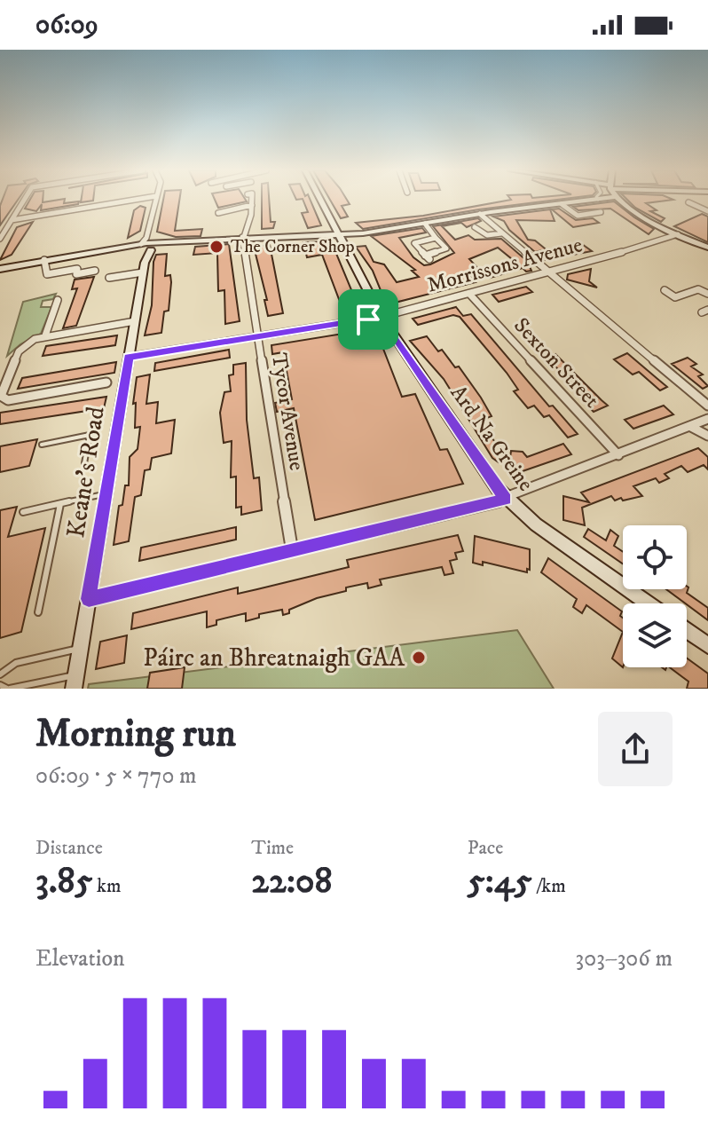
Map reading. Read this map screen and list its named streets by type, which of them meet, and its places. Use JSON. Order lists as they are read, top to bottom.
{
  "streets": {
    "street": [
      "Morrissons Avenue",
      "Sexton Street",
      "Tycor Avenue",
      "Ard Na Greine",
      "Keane's Road"
    ]
  },
  "crossings": [
    ["Morrissons Avenue", "Sexton Street"],
    ["Morrissons Avenue", "Tycor Avenue"],
    ["Morrissons Avenue", "Ard Na Greine"],
    ["Morrissons Avenue", "Keane's Road"]
  ],
  "places": ["The Corner Shop", "Páirc an Bhreatnaigh GAA"],
  "page": {
    "status": "06:09",
    "heading": ["Morning run", "06:09 · 5 × 770 m"],
    "stats": [
      ["Distance", "3.85 km"],
      ["Time", "22:08"],
      ["Pace", "5:45 /km"]
    ],
    "chart": ["Elevation", "303–306 m"]
  }
}
